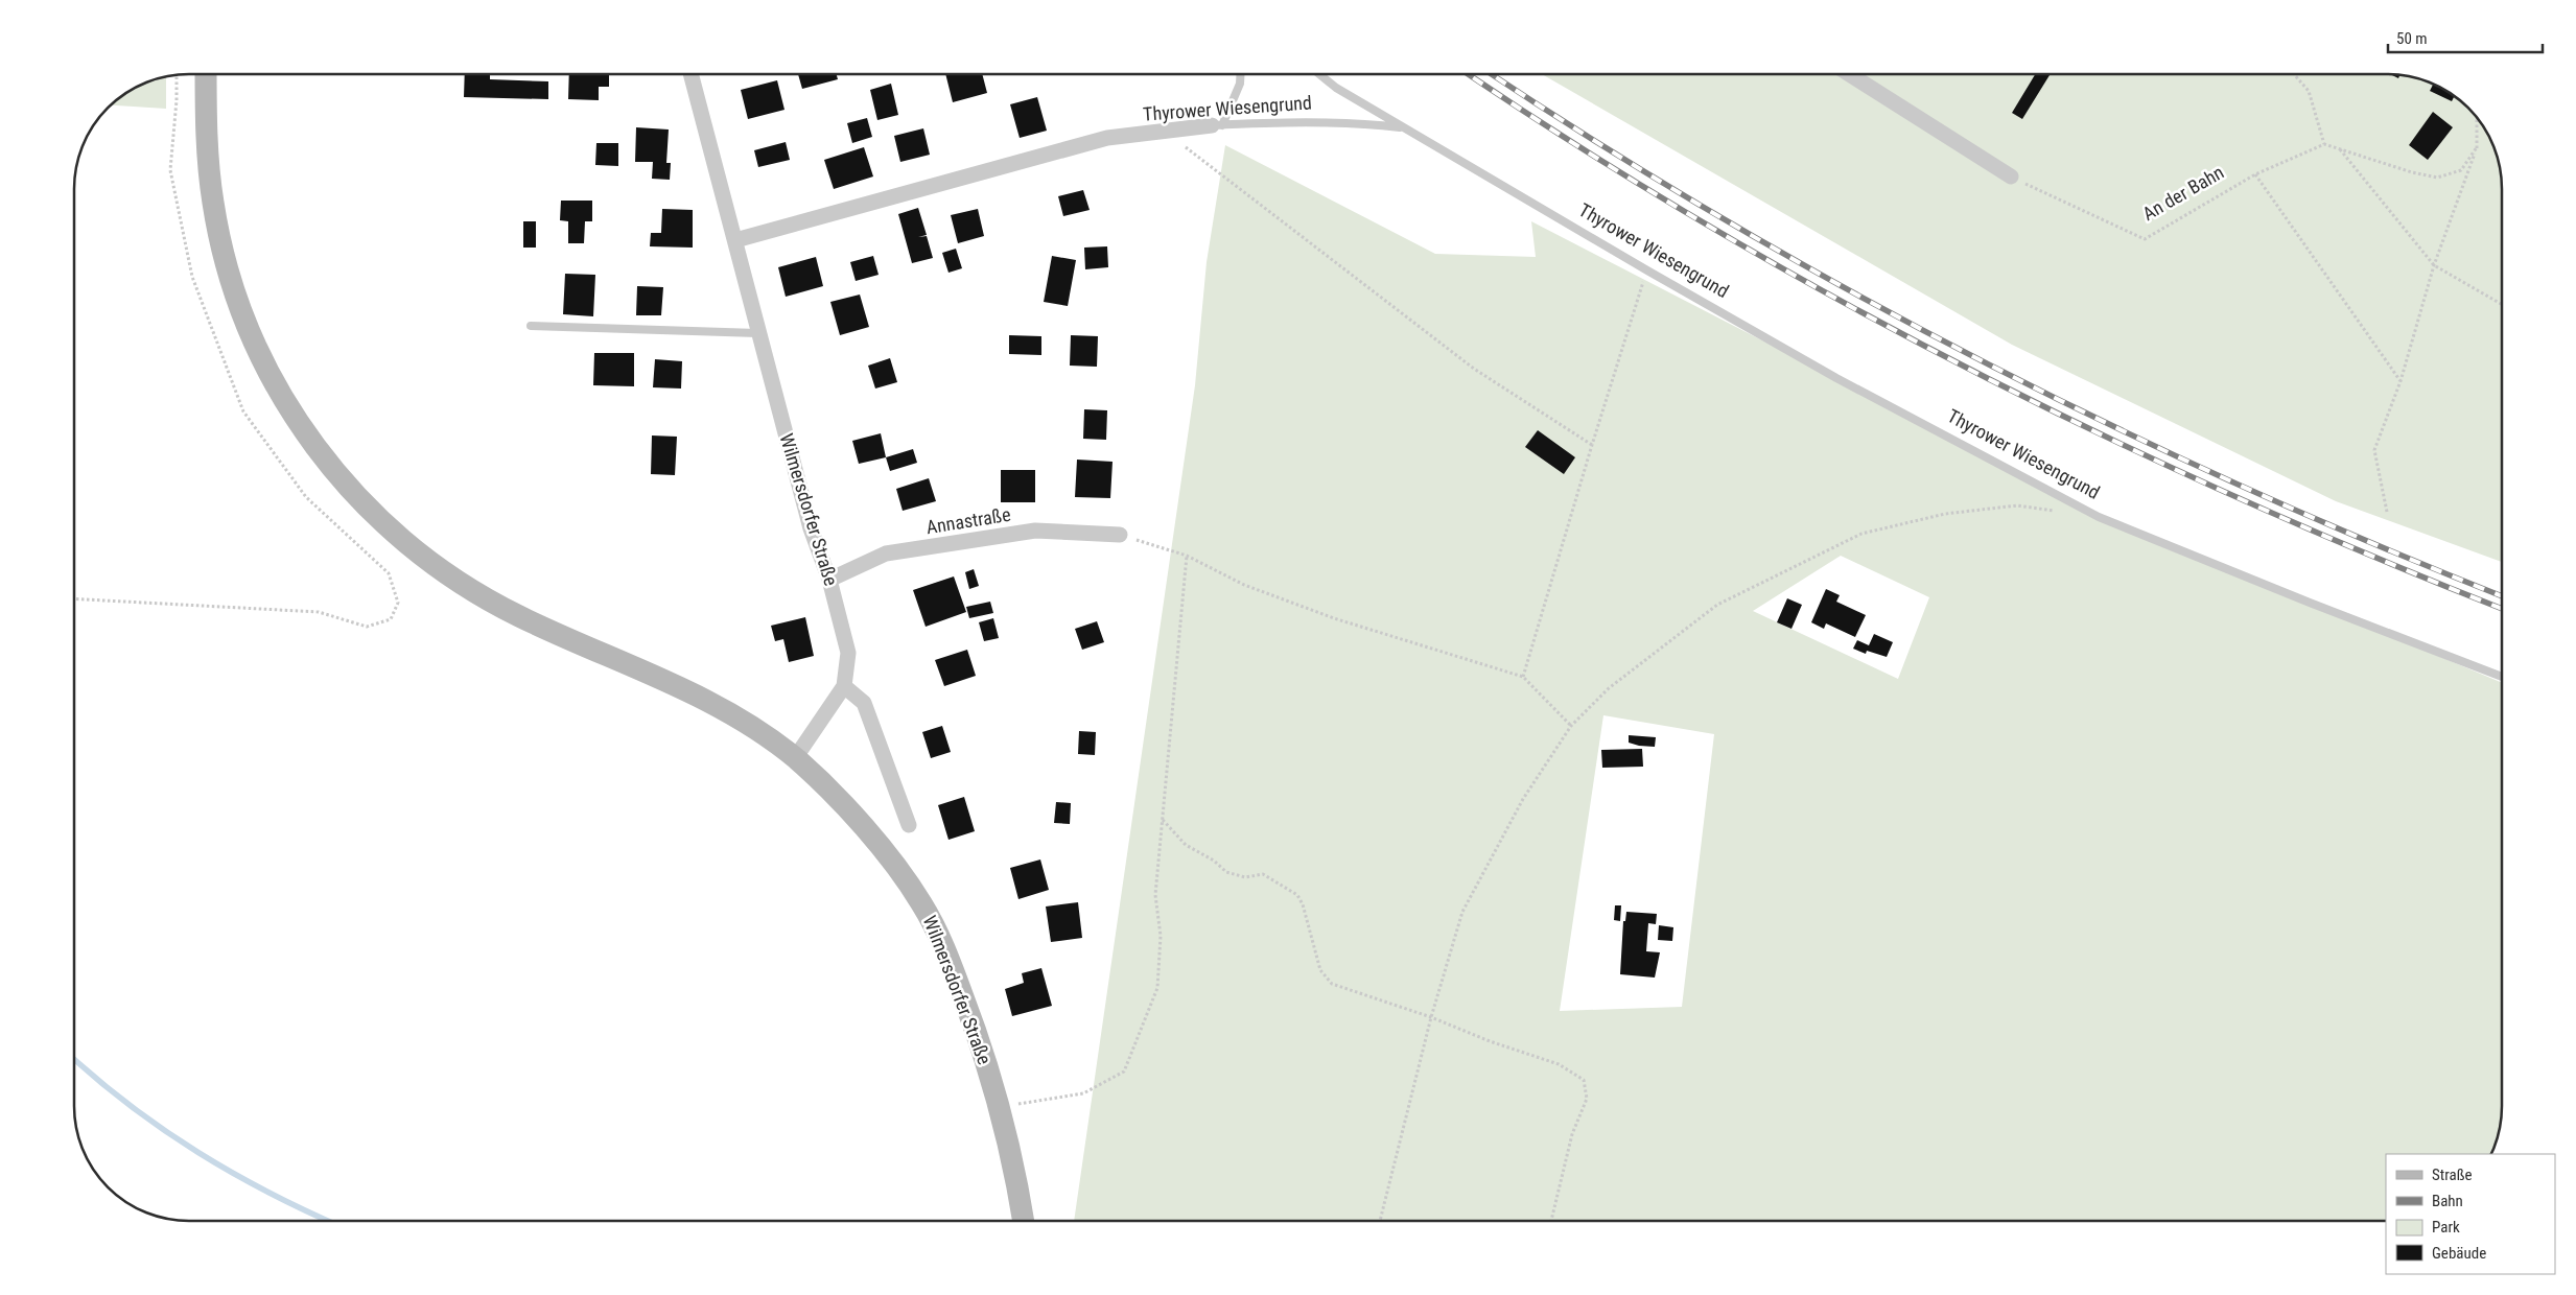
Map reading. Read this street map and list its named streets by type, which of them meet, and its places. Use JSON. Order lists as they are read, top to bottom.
{
  "streets": {
    "main road": ["Wilmersdorfer Straße"],
    "street": ["Thyrower Wiesengrund", "Annastraße"],
    "path": ["An der Bahn"]
  },
  "crossings": [
    ["Thyrower Wiesengrund", "Wilmersdorfer Straße"],
    ["Wilmersdorfer Straße", "Annastraße"]
  ],
  "legend": [
    "Straße",
    "Bahn",
    "Park",
    "Gebäude"
  ],
  "scale_bar": "50 m"
}
